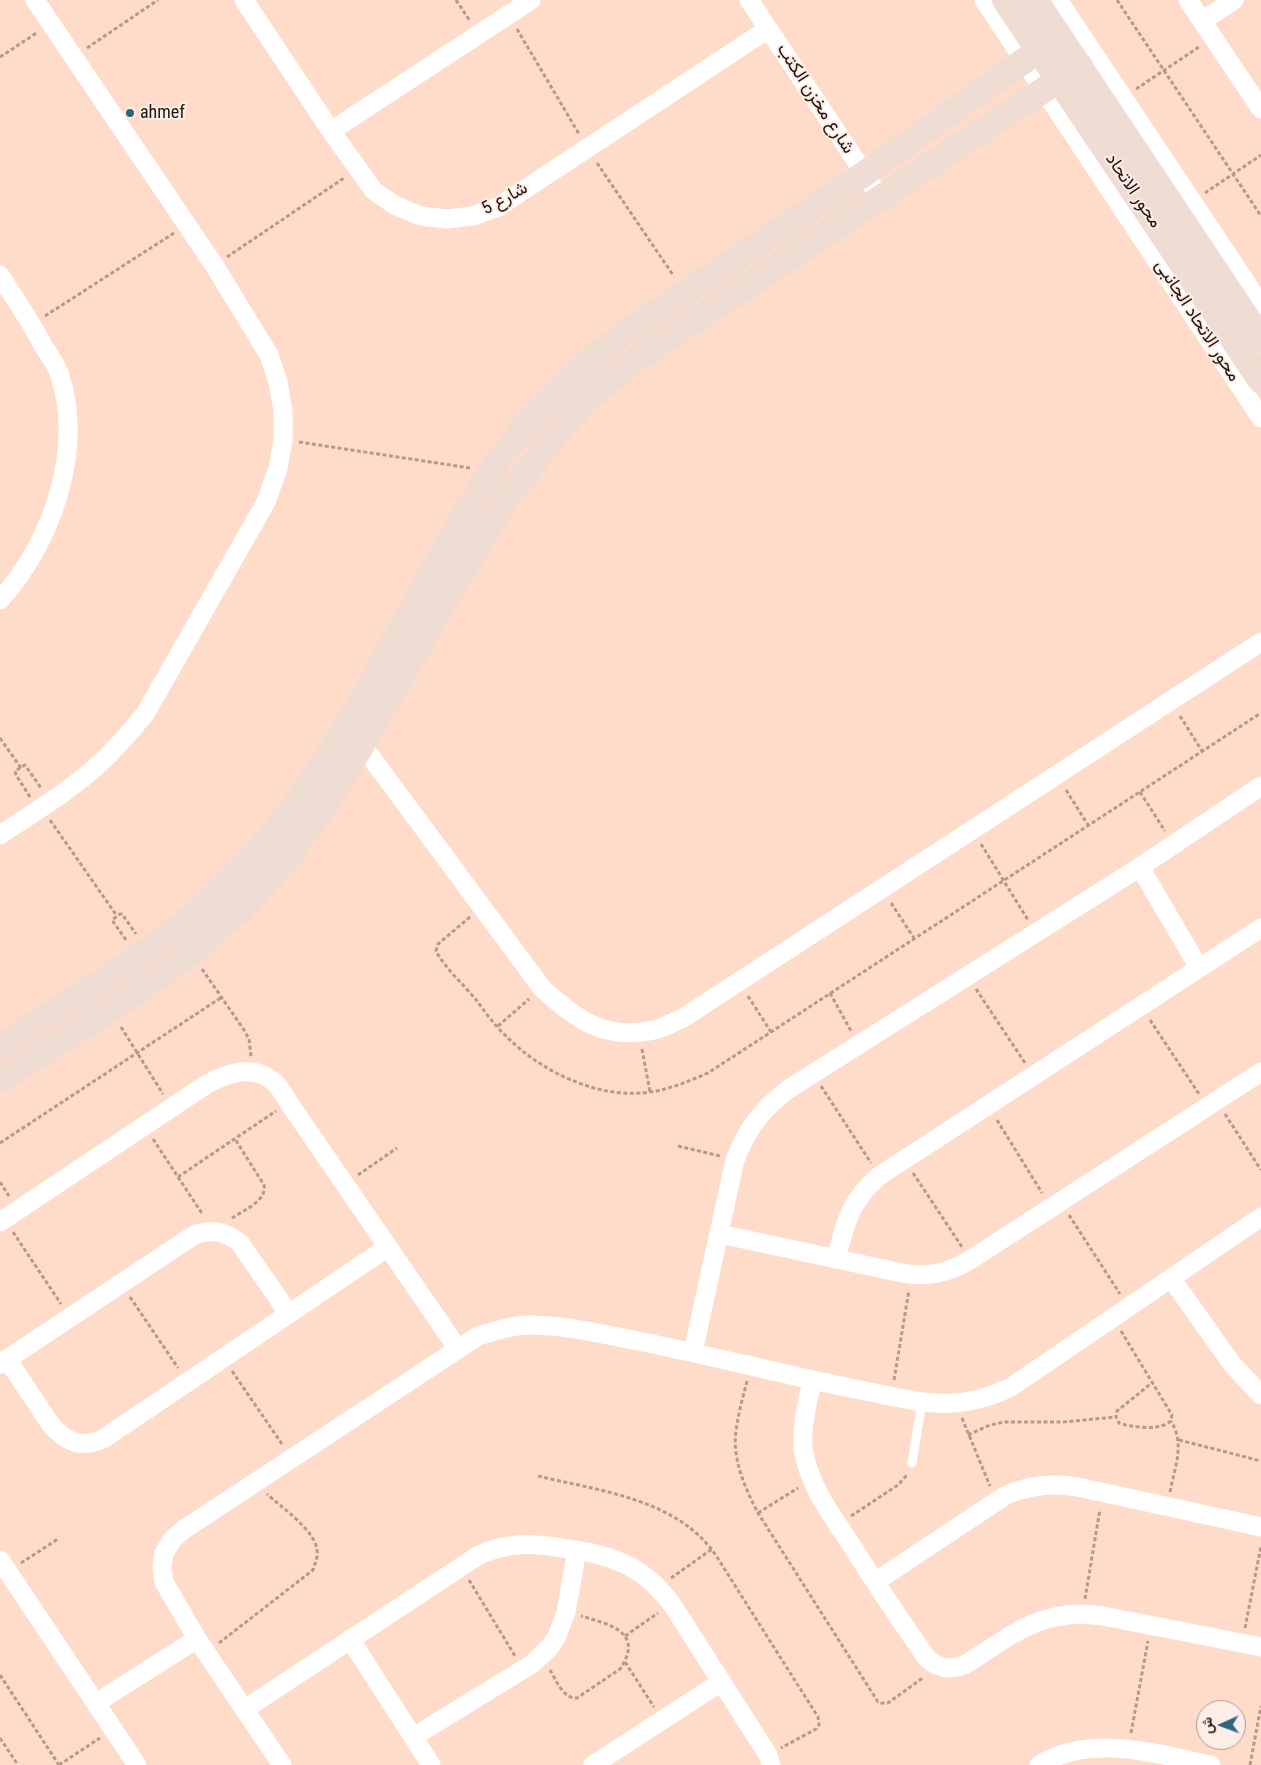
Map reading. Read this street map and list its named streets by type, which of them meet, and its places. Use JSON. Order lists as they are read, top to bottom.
{
  "streets": {
    "street": [
      "شارع مخزن الكتب",
      "محور الاتحاد",
      "شارع 5",
      "محور الاتحاد الجانبى"
    ]
  },
  "crossings": [
    ["شارع مخزن الكتب", "شارع 5"],
    ["محور الاتحاد", "محور الاتحاد الجانبى"]
  ],
  "places": ["ahmef"],
  "north": "left"
}
